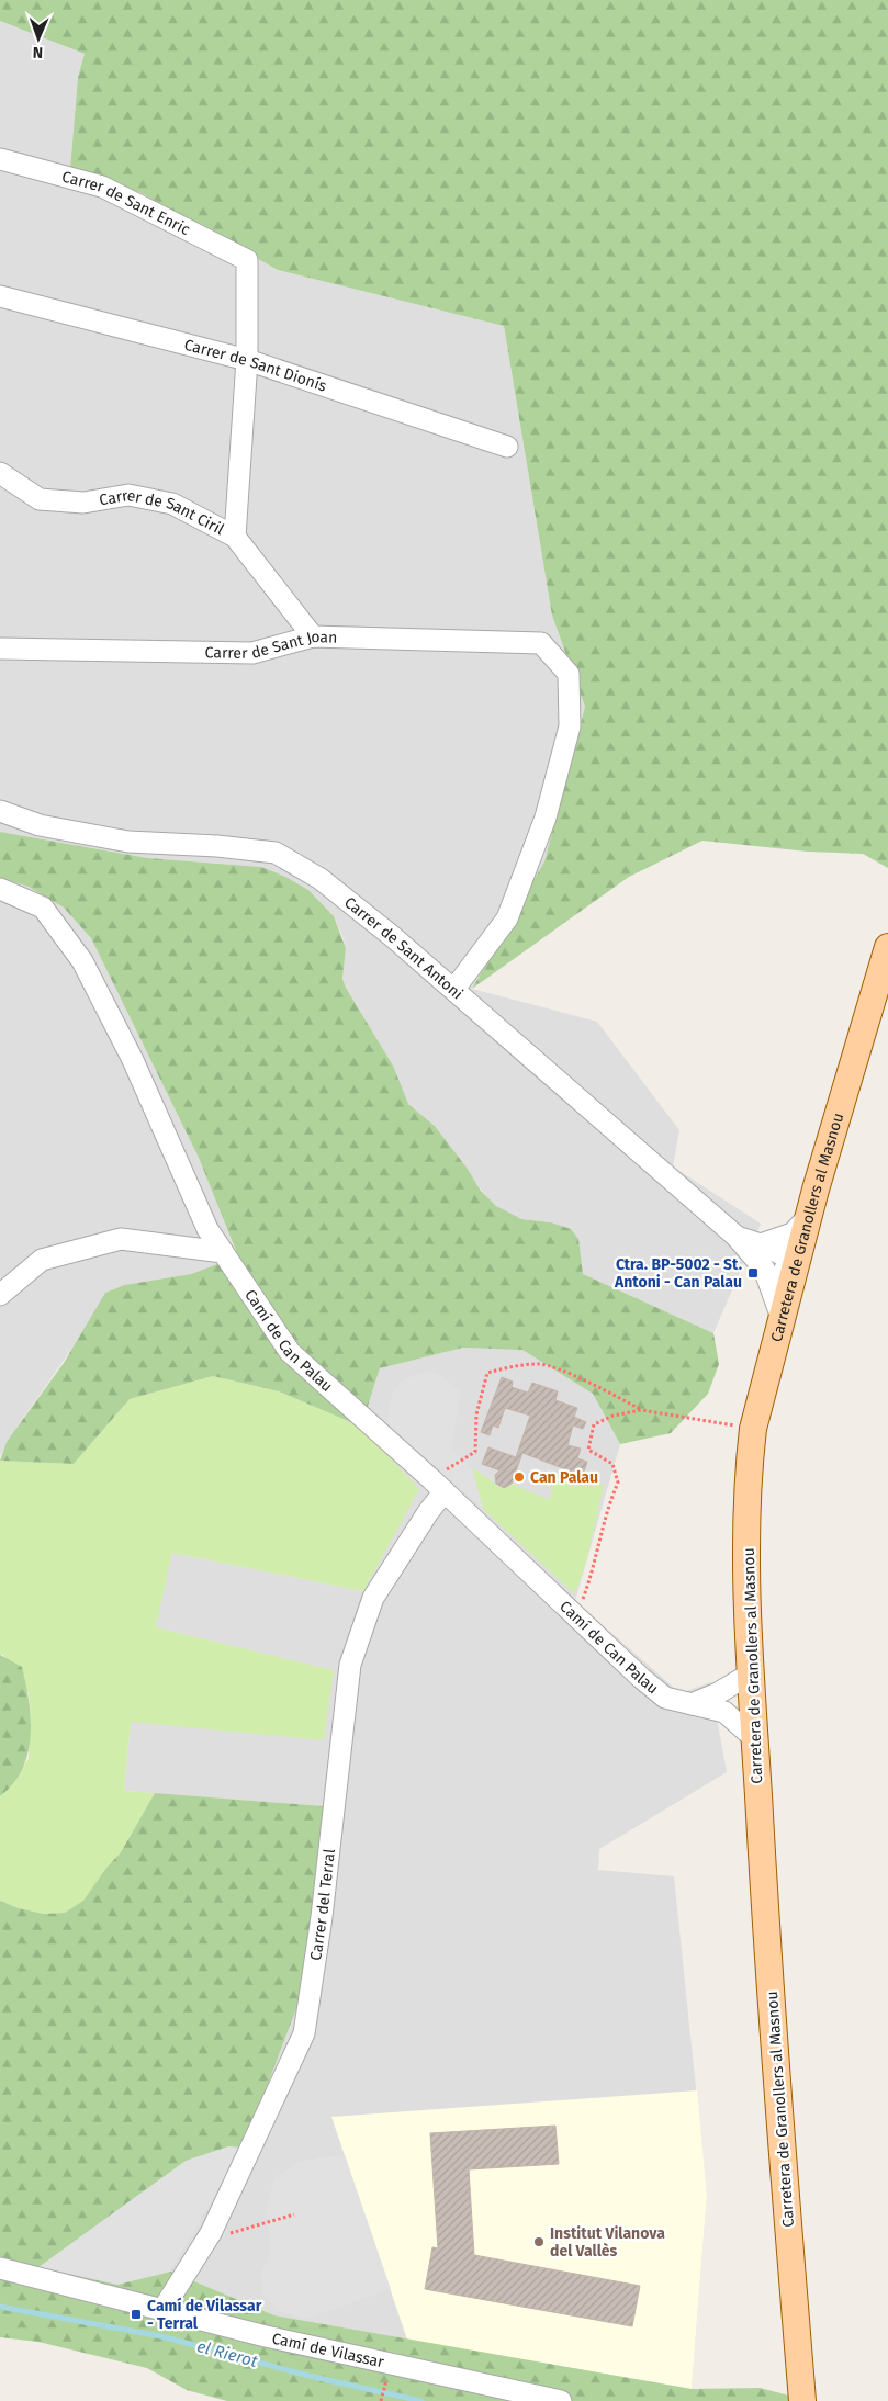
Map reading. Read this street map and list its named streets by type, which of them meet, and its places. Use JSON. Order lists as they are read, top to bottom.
{
  "streets": {
    "main road": ["Carretera de Granollers al Masnou"],
    "street": [
      "Carrer de Sant Enric",
      "Carrer de Sant Dionís",
      "Carrer de Sant Ciril",
      "Carrer de Sant Joan",
      "Carrer de Sant Antoni",
      "Camí de Can Palau",
      "Carrer del Terral",
      "Camí de Vilassar"
    ]
  },
  "crossings": [
    ["Carrer de Sant Enric", "Carrer de Sant Dionís"],
    ["Carrer de Sant Ciril", "Carrer de Sant Joan"],
    ["Carrer de Sant Joan", "Carrer de Sant Antoni"],
    ["Carrer de Sant Antoni", "Carretera de Granollers al Masnou"],
    ["Carretera de Granollers al Masnou", "Camí de Can Palau"],
    ["Camí de Can Palau", "Carrer del Terral"],
    ["Carrer del Terral", "Camí de Vilassar"]
  ],
  "water": ["el Rierot"],
  "places": {
    "transit": ["Ctra. BP-5002 - St. Antoni - Can Palau", "Camí de Vilassar - Terral"],
    "other": ["Can Palau", "Institut Vilanova del Vallès"]
  },
  "north": "bottom"
}
